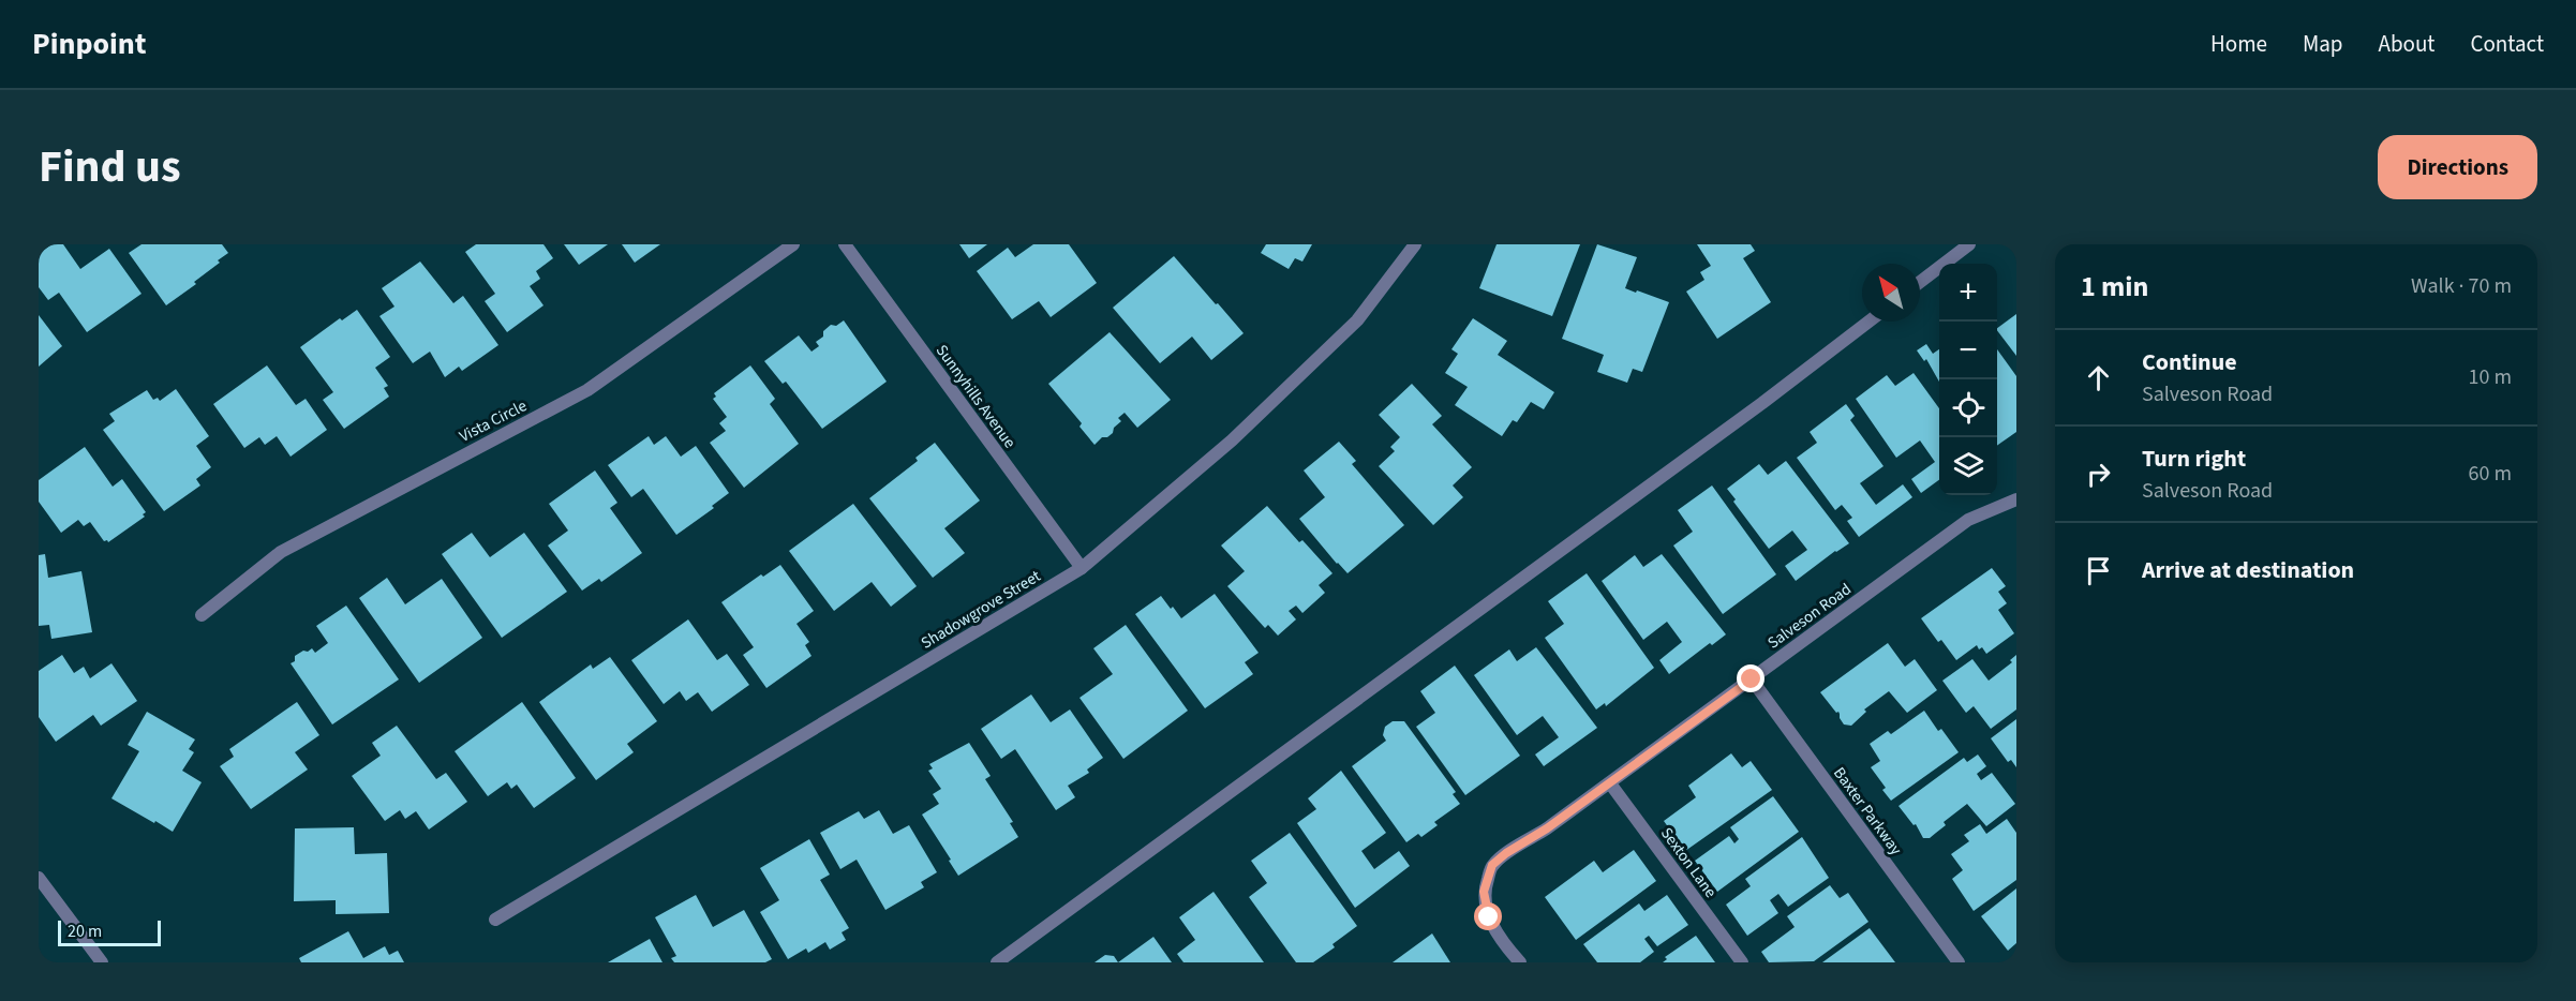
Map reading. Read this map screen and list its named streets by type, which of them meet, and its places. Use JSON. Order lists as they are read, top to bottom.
{
  "streets": {
    "street": [
      "Sunnyhills Avenue",
      "Vista Circle",
      "Shadowgrove Street",
      "Salveson Road",
      "Baxter Parkway",
      "Sexton Lane"
    ]
  },
  "crossings": [
    ["Sunnyhills Avenue", "Shadowgrove Street"],
    ["Salveson Road", "Baxter Parkway"],
    ["Salveson Road", "Sexton Lane"]
  ],
  "scale_bar": "20 m",
  "north": "top left",
  "page": {
    "header": "Pinpoint",
    "nav": [
      "Home",
      "Map",
      "About",
      "Contact"
    ],
    "title": "Find us",
    "buttons": "Directions",
    "heading": ["1 min", "Walk · 70 m"],
    "map_buttons": ["+", "−"],
    "list": [
      ["Continue", "Salveson Road", "10 m"],
      ["Turn right", "Salveson Road", "60 m"],
      "Arrive at destination"
    ],
    "scale": "20 m"
  }
}
